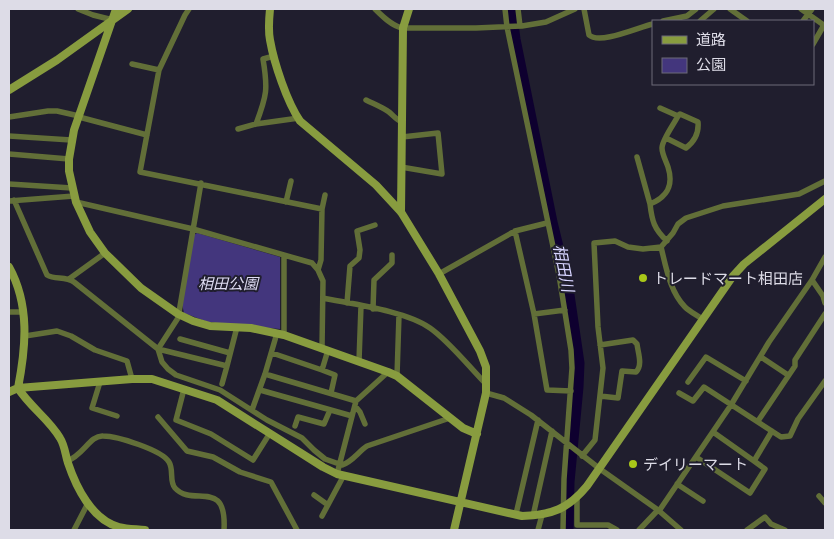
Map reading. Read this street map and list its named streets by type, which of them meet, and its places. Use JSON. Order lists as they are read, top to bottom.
{
  "water": ["相田川"],
  "parks": ["相田公園"],
  "places": ["トレードマート相田店", "デイリーマート"],
  "legend": ["道路", "公園"]
}
